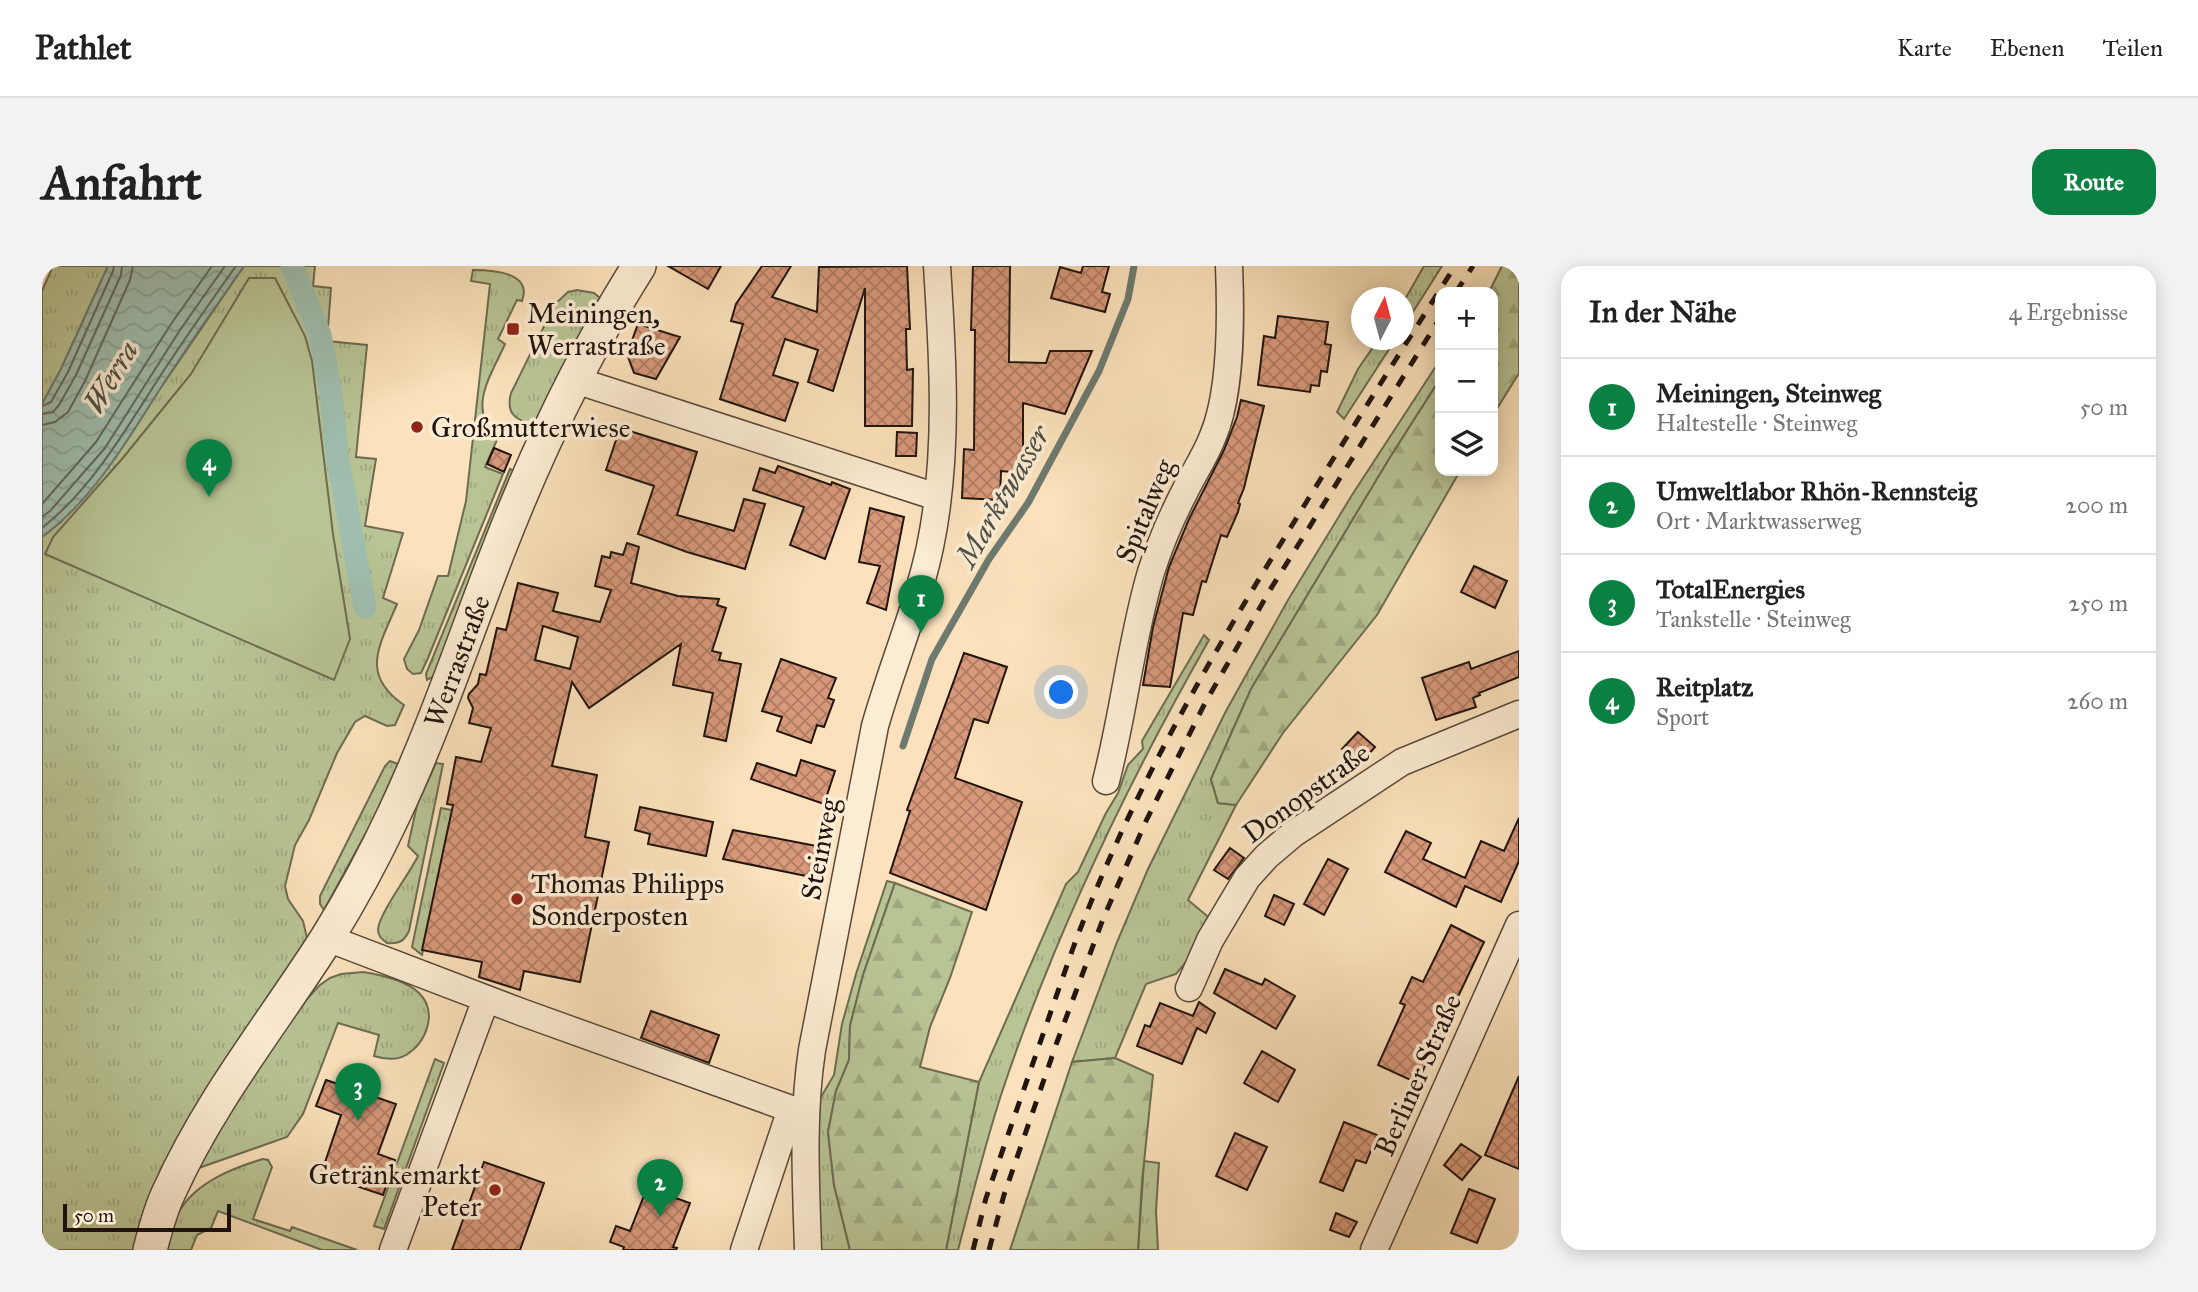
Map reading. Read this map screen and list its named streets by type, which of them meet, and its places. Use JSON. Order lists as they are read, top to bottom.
{
  "streets": {
    "street": [
      "Spitalweg",
      "Werrastraße",
      "Donopstraße",
      "Steinweg",
      "Berliner Straße"
    ]
  },
  "water": ["Werra", "Marktwasser"],
  "places": {
    "transit": ["Meiningen, Werrastraße"],
    "other": ["Großmutterwiese", "Thomas Philipps Sonderposten", "Getränkemarkt Peter"]
  },
  "scale_bar": "50 m",
  "north": "top",
  "page": {
    "header": "Pathlet",
    "nav": ["Karte", "Ebenen", "Teilen"],
    "buttons": "Route",
    "title": "Anfahrt",
    "heading": ["In der Nähe", "4 Ergebnisse"],
    "map_buttons": ["+", "−"],
    "list": [
      {
        "mark": "1",
        "name": "Meiningen, Steinweg",
        "note": "Haltestelle · Steinweg",
        "value": "50 m"
      },
      {
        "mark": "2",
        "name": "Umweltlabor Rhön-Rennsteig",
        "note": "Ort · Marktwasserweg",
        "value": "200 m"
      },
      {
        "mark": "3",
        "name": "TotalEnergies",
        "note": "Tankstelle · Steinweg",
        "value": "250 m"
      },
      {
        "mark": "4",
        "name": "Reitplatz",
        "note": "Sport",
        "value": "260 m"
      }
    ],
    "pins": [
      "4",
      "1",
      "3",
      "2"
    ],
    "scale": "50 m"
  }
}
